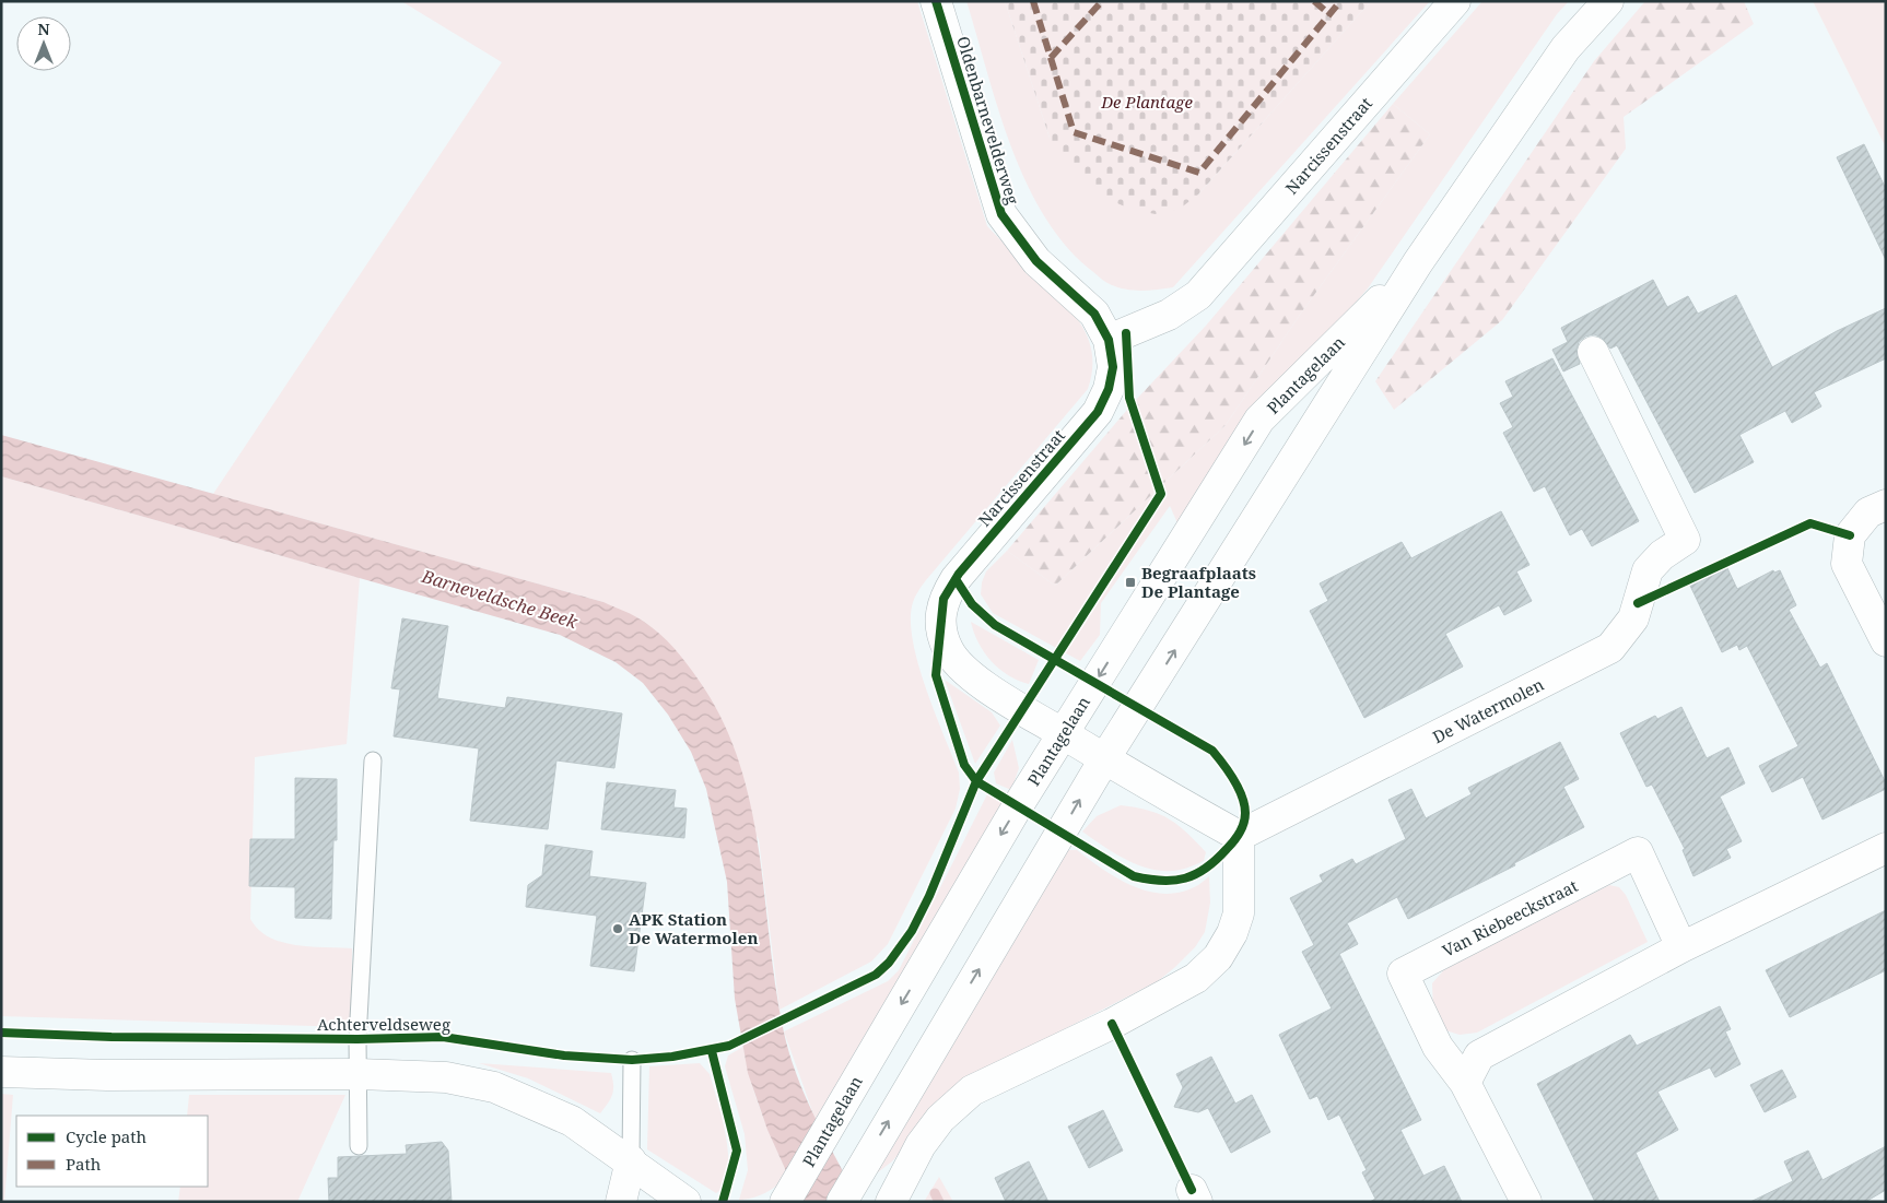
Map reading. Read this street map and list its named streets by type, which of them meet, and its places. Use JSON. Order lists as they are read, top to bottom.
{
  "streets": {
    "street": [
      "Oldenbarnevelderweg",
      "Narcissenstraat",
      "Plantagelaan",
      "De Watermolen",
      "Van Riebeeckstraat"
    ],
    "cycle path": ["Achterveldseweg"]
  },
  "crossings": [
    ["Oldenbarnevelderweg", "Narcissenstraat"],
    ["Narcissenstraat", "Plantagelaan"]
  ],
  "water": ["Barneveldsche Beek"],
  "parks": ["De Plantage"],
  "places": {
    "transit": ["Begraafplaats De Plantage"],
    "other": ["APK Station De Watermolen"]
  },
  "legend": ["Cycle path", "Path"],
  "north": "top"
}
